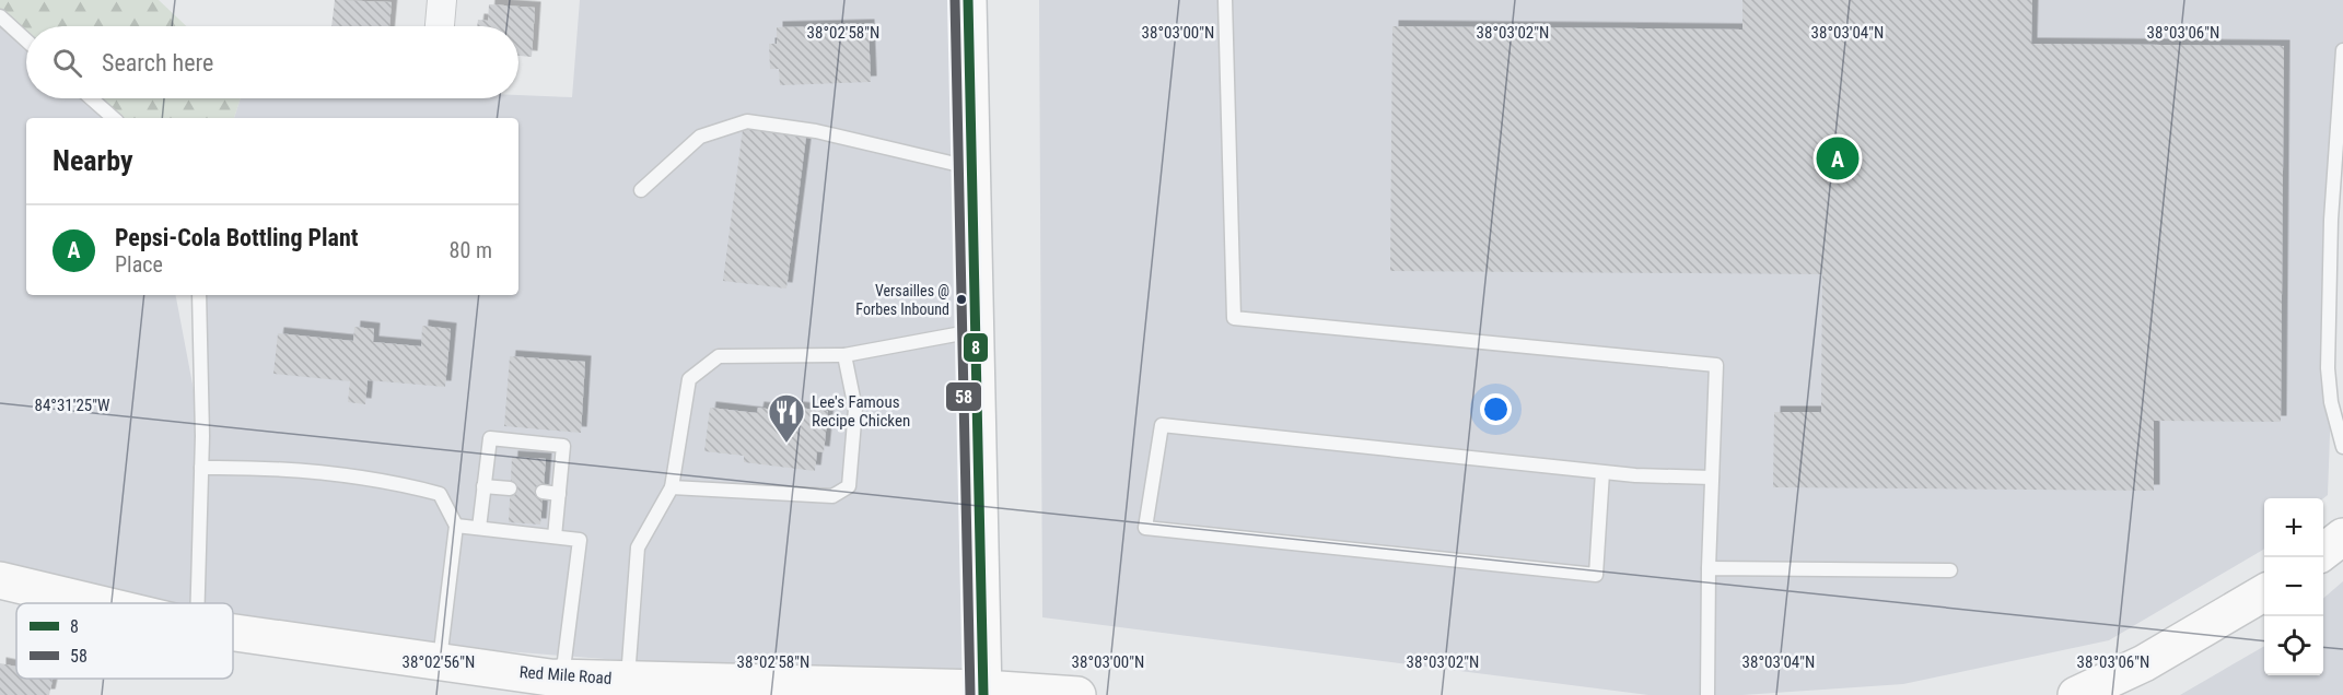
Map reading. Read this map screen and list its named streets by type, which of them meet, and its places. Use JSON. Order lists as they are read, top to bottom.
{
  "streets": {
    "main road": ["Red Mile Road"]
  },
  "places": {
    "other": ["Versailles @ Forbes Inbound"],
    "restaurant": ["Lee's Famous Recipe Chicken"]
  },
  "lines": ["transit line 8", "transit line 58"],
  "legend": ["8", "58"],
  "page": {
    "search": "Search here",
    "heading": "Nearby",
    "pins": "A",
    "list": [
      {
        "mark": "A",
        "name": "Pepsi-Cola Bottling Plant",
        "note": "Place",
        "value": "80 m"
      }
    ],
    "map_buttons": ["+", "−"]
  },
  "coordinates": [
    "38°02'58\"N",
    "38°03'00\"N",
    "38°03'02\"N",
    "38°03'04\"N",
    "38°03'06\"N",
    "84°31'25\"W",
    "38°02'56\"N"
  ]
}
